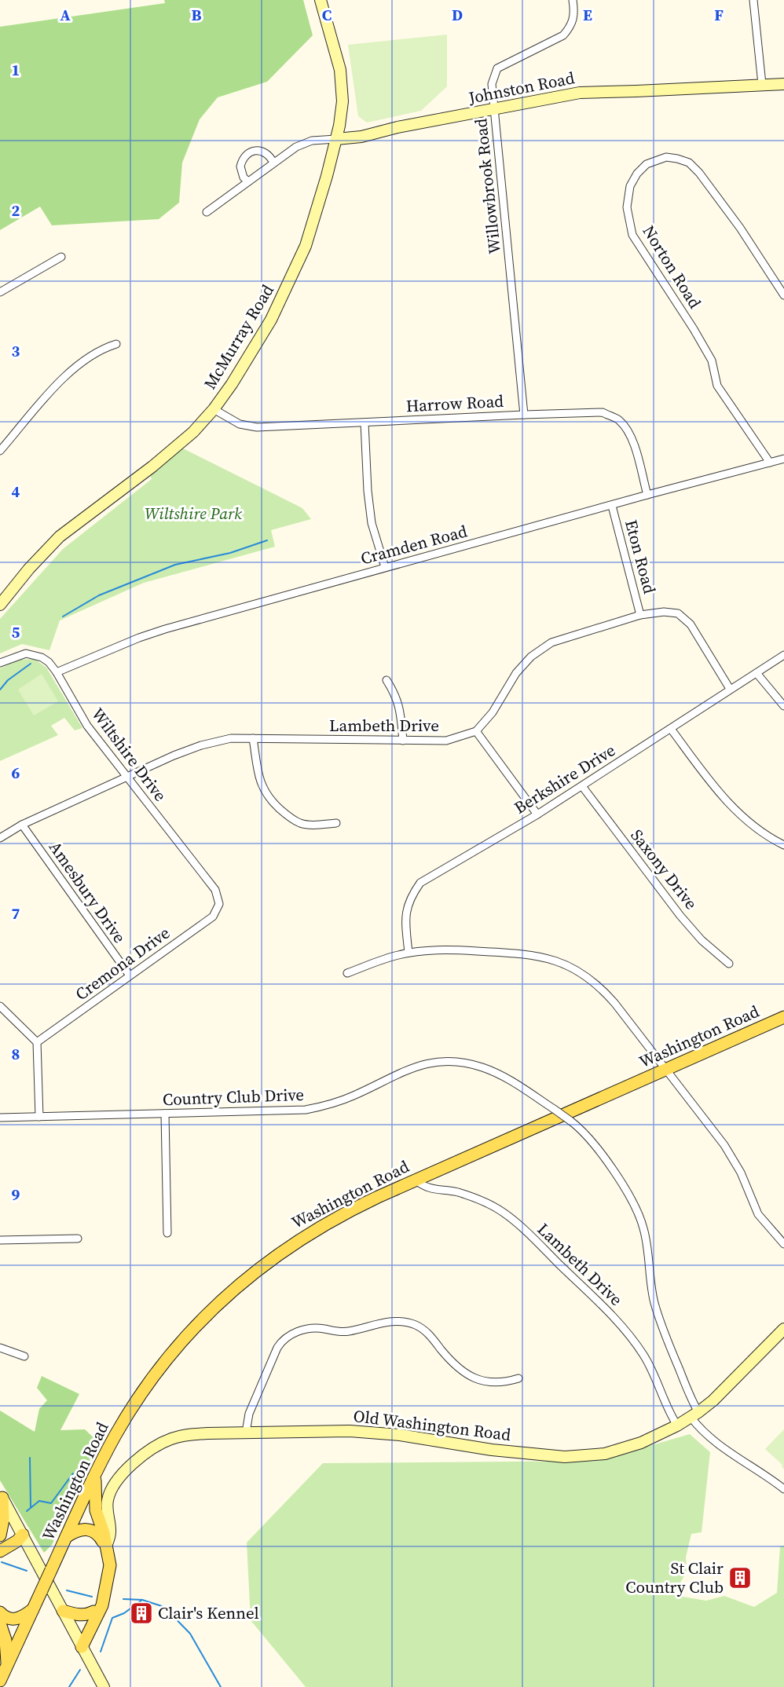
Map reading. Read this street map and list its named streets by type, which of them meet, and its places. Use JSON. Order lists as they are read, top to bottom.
{
  "streets": {
    "main road": ["Washington Road"],
    "street": [
      "Johnston Road",
      "Willowbrook Road",
      "Norton Road",
      "McMurray Road",
      "Harrow Road",
      "Cramden Road",
      "Eton Road",
      "Lambeth Drive",
      "Wiltshire Drive",
      "Berkshire Drive",
      "Saxony Drive",
      "Amesbury Drive",
      "Cremona Drive",
      "Country Club Drive",
      "Old Washington Road"
    ]
  },
  "crossings": [
    ["Johnston Road", "Willowbrook Road"],
    ["Johnston Road", "McMurray Road"],
    ["Willowbrook Road", "Harrow Road"],
    ["Norton Road", "Cramden Road"],
    ["McMurray Road", "Harrow Road"],
    ["Harrow Road", "Cramden Road"],
    ["Cramden Road", "Eton Road"],
    ["Cramden Road", "Wiltshire Drive"],
    ["Lambeth Drive", "Wiltshire Drive"],
    ["Lambeth Drive", "Amesbury Drive"],
    ["Lambeth Drive", "Washington Road"],
    ["Lambeth Drive", "Old Washington Road"],
    ["Wiltshire Drive", "Cremona Drive"],
    ["Berkshire Drive", "Saxony Drive"],
    ["Amesbury Drive", "Cremona Drive"],
    ["Country Club Drive", "Old Washington Road"]
  ],
  "parks": ["Wiltshire Park"],
  "places": {
    "building": ["St Clair Country Club", "Clair's Kennel"]
  },
  "grid": {
    "columns": [
      "A",
      "B",
      "C",
      "D",
      "E",
      "F"
    ],
    "rows": [
      "1",
      "2",
      "3",
      "4",
      "5",
      "6",
      "7",
      "8",
      "9"
    ]
  }
}
